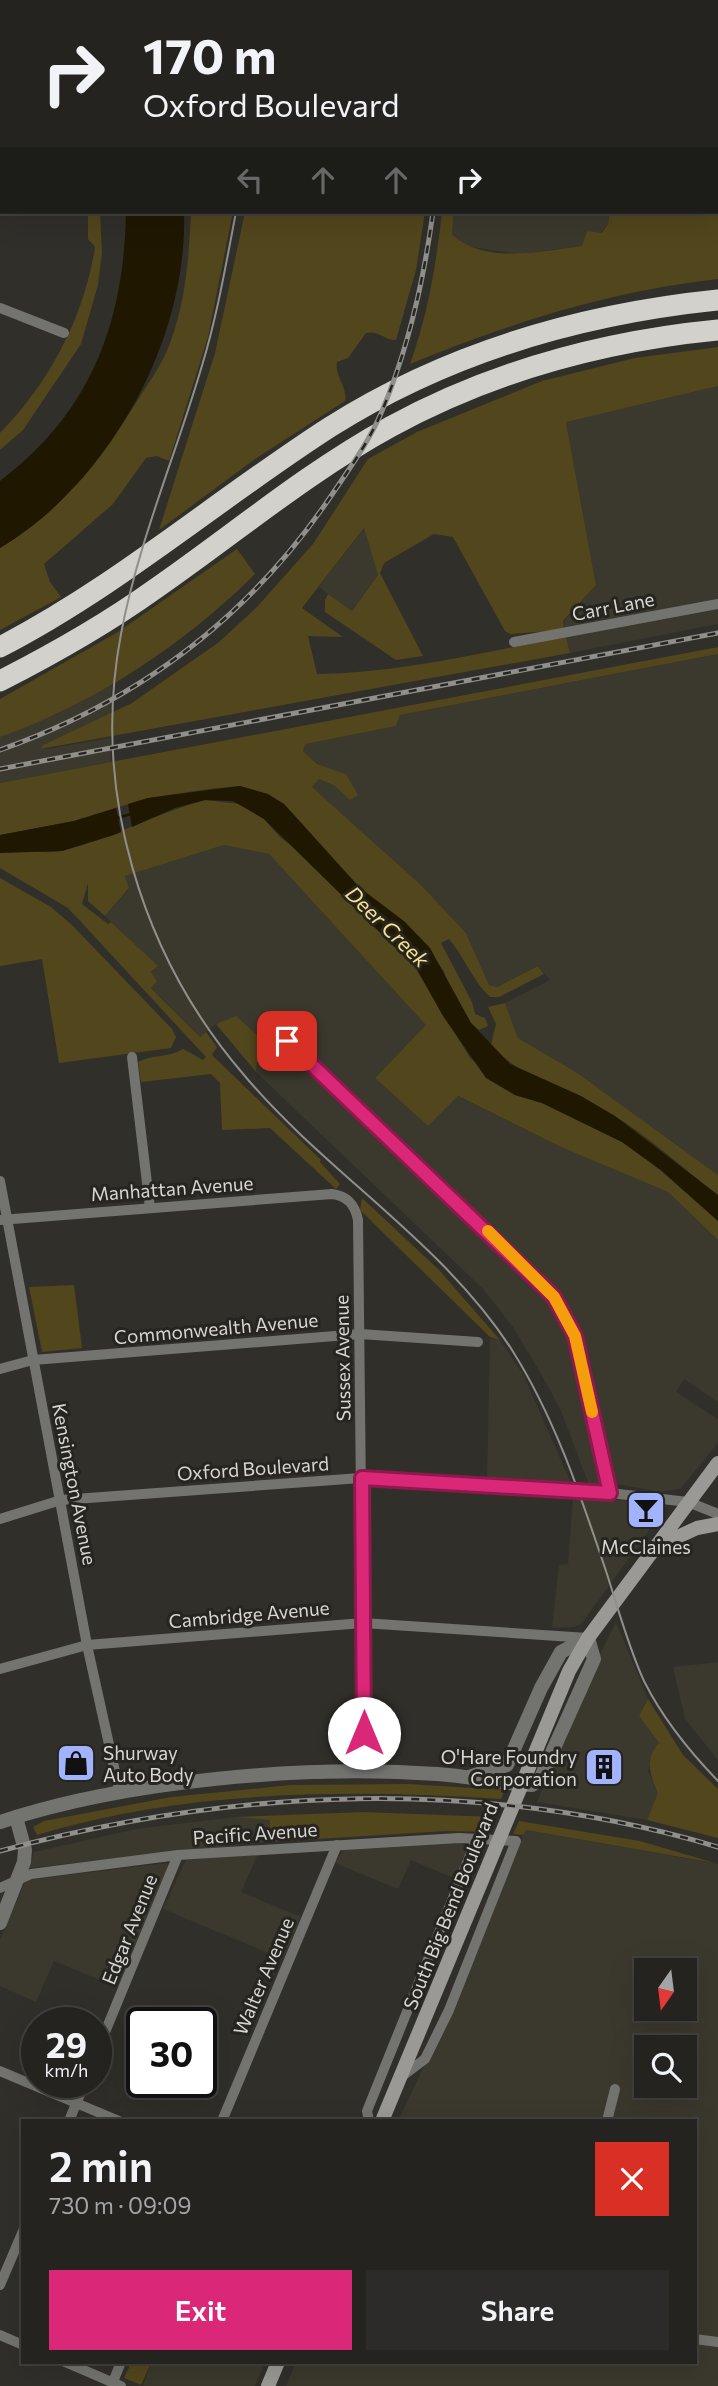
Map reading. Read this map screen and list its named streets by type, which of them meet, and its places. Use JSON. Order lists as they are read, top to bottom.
{
  "streets": {
    "main road": ["South Big Bend Boulevard"],
    "street": [
      "Carr Lane",
      "Manhattan Avenue",
      "Commonwealth Avenue",
      "Sussex Avenue",
      "Oxford Boulevard",
      "Kensington Avenue",
      "Cambridge Avenue",
      "Pacific Avenue",
      "Edgar Avenue",
      "Walter Avenue"
    ]
  },
  "crossings": [
    ["Manhattan Avenue", "Sussex Avenue"],
    ["Manhattan Avenue", "Kensington Avenue"],
    ["Commonwealth Avenue", "Sussex Avenue"],
    ["Commonwealth Avenue", "Kensington Avenue"],
    ["Sussex Avenue", "Oxford Boulevard"],
    ["Sussex Avenue", "Cambridge Avenue"],
    ["Oxford Boulevard", "Kensington Avenue"],
    ["Oxford Boulevard", "South Big Bend Boulevard"],
    ["Kensington Avenue", "Cambridge Avenue"],
    ["Cambridge Avenue", "South Big Bend Boulevard"],
    ["Pacific Avenue", "South Big Bend Boulevard"],
    ["Pacific Avenue", "Edgar Avenue"],
    ["Pacific Avenue", "Walter Avenue"]
  ],
  "water": ["Deer Creek"],
  "places": {
    "bar": ["McClaines"],
    "shop": ["Shurway Auto Body"],
    "building": ["O'Hare Foundry Corporation"]
  },
  "north": "bottom",
  "page": {
    "turn": ["170 m", "Oxford Boulevard"],
    "speed": "29 km/h",
    "limit": "30",
    "heading": ["2 min", "730 m · 09:09"],
    "buttons": ["Exit", "Share"]
  }
}
